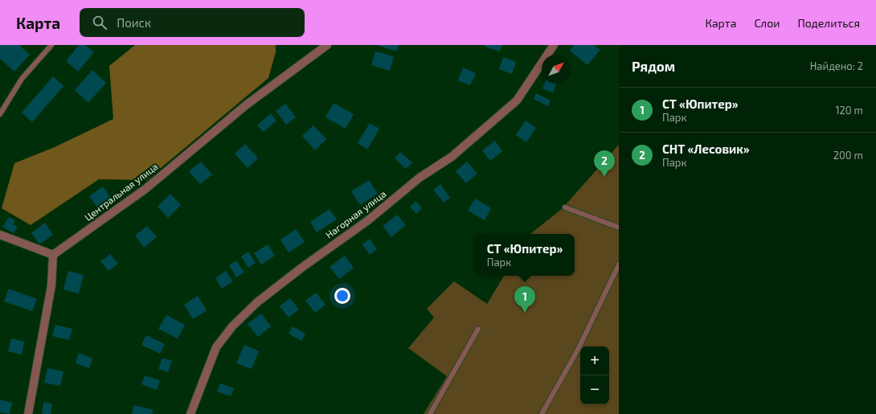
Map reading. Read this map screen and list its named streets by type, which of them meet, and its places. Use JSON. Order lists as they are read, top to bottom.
{
  "streets": {
    "street": ["Центральная улица", "Нагорная улица"]
  },
  "north": "top right",
  "page": {
    "header": "Карта",
    "search": "Поиск",
    "nav": ["Карта", "Слои", "Поделиться"],
    "heading": ["Рядом", "Найдено: 2"],
    "list": [
      {
        "mark": "1",
        "name": "СТ «Юпитер»",
        "note": "Парк",
        "value": "120 m"
      },
      {
        "mark": "2",
        "name": "СНТ «Лесовик»",
        "note": "Парк",
        "value": "200 m"
      }
    ],
    "pins": ["2", "1"],
    "popup": ["СТ «Юпитер»", "Парк"],
    "map_buttons": ["+", "−"]
  }
}
